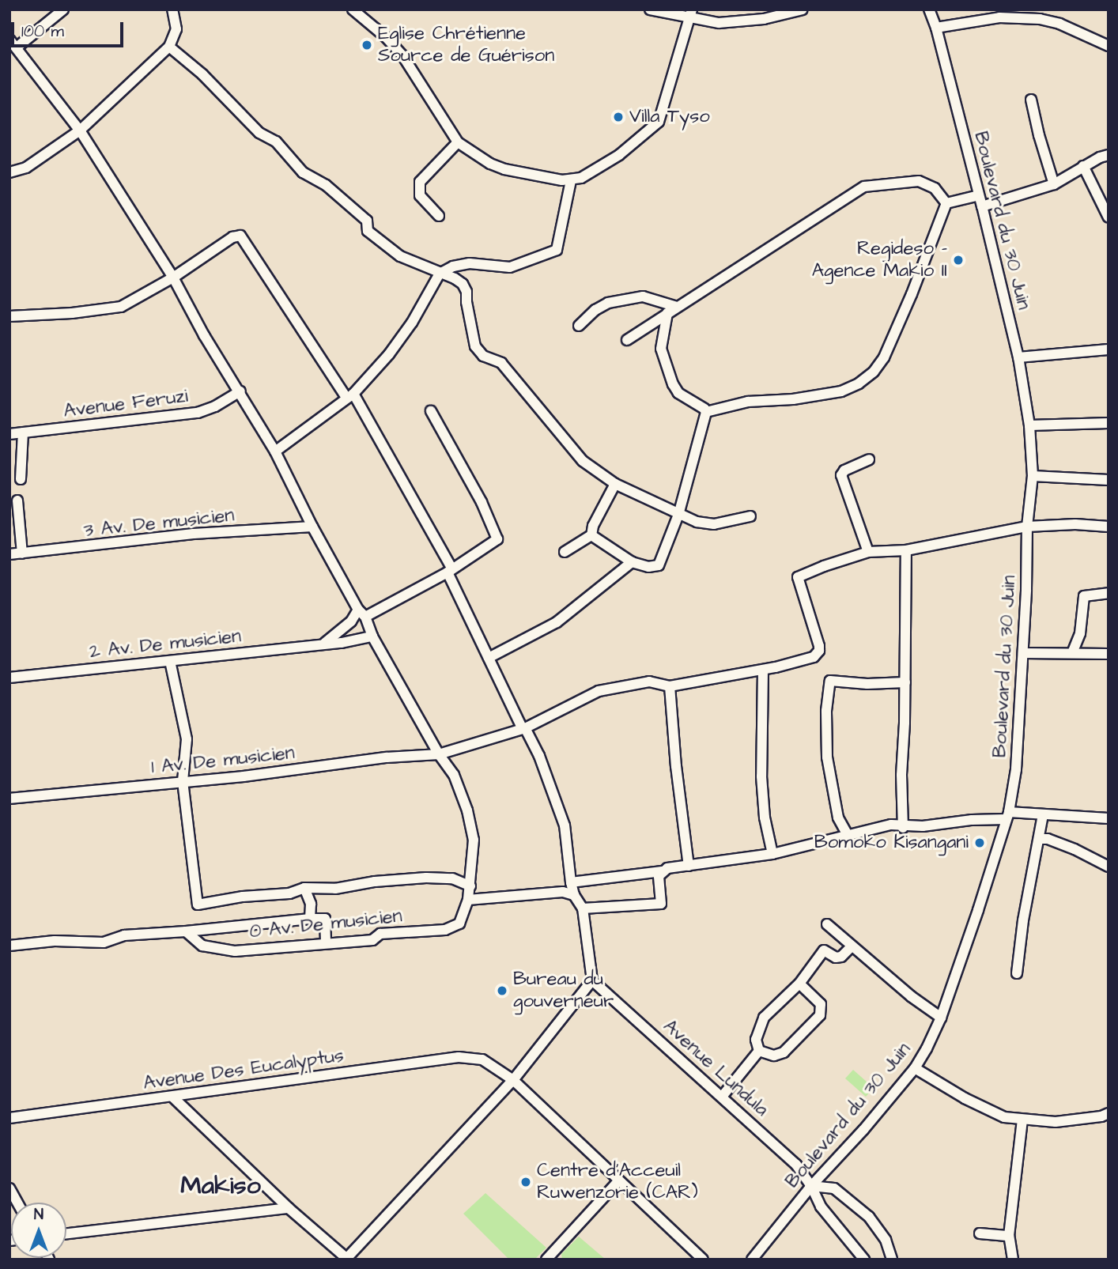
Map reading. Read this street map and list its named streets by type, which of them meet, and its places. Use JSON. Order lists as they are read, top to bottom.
{
  "streets": {
    "street": [
      "Boulevard du 30 Juin",
      "Avenue Feruzi",
      "3 Av. De musicien",
      "2 Av. De musicien",
      "1 Av. De musicien",
      "0 Av. De musicien",
      "Avenue Lundula",
      "Avenue Des Eucalyptus"
    ]
  },
  "crossings": [
    ["Boulevard du 30 Juin", "Avenue Lundula"],
    ["Avenue Feruzi", "0 Av. De musicien"],
    ["3 Av. De musicien", "0 Av. De musicien"],
    ["2 Av. De musicien", "0 Av. De musicien"],
    ["1 Av. De musicien", "0 Av. De musicien"]
  ],
  "districts": ["Makiso"],
  "places": [
    "Eglise Chrétienne Source de Guérison",
    "Villa Tyso",
    "Regideso - Agence Makio II",
    "Bomoko Kisangani",
    "Bureau du gouverneur",
    "Centre d'Acceuil Ruwenzorie (CAR)"
  ],
  "scale_bar": "100 m",
  "north": "top"
}
